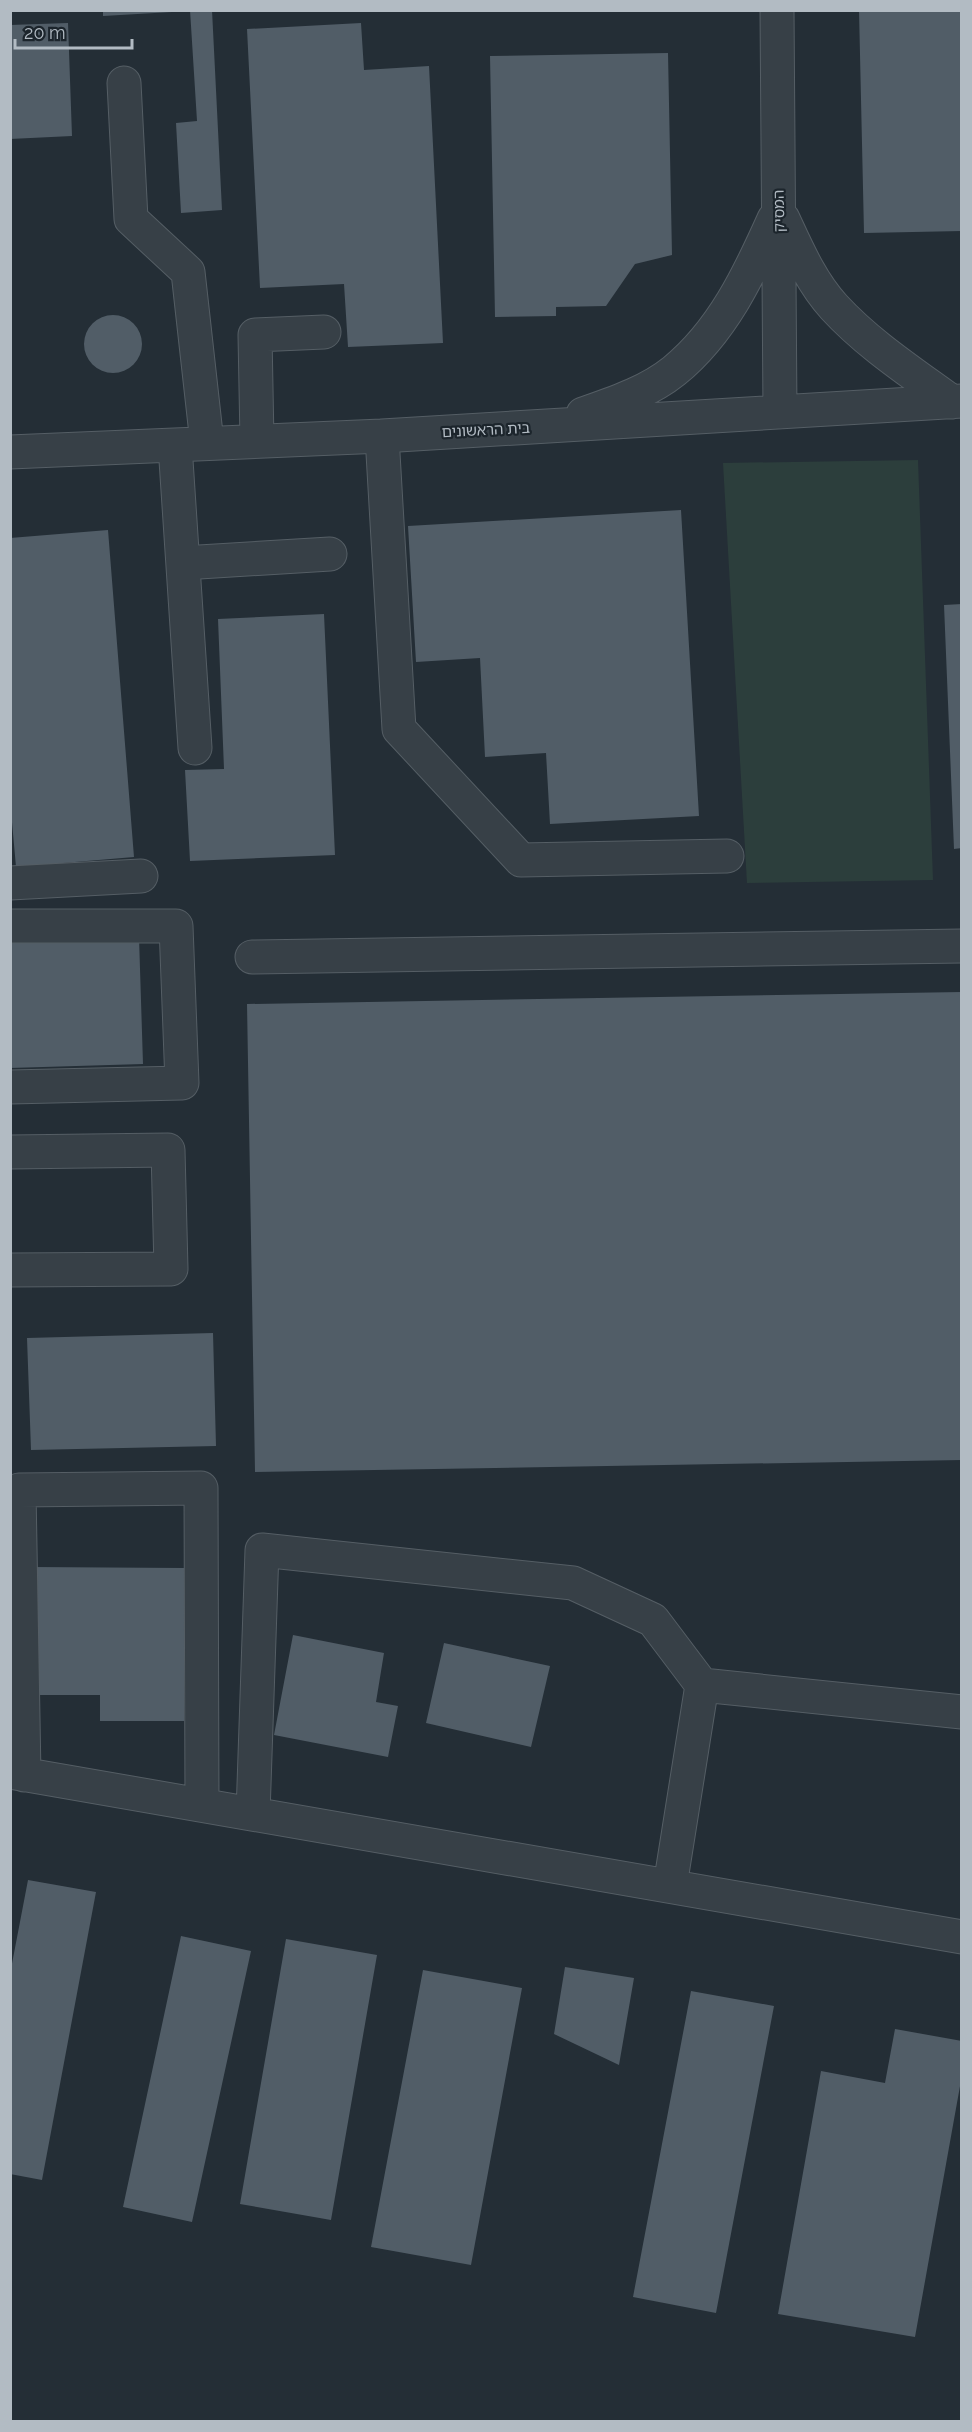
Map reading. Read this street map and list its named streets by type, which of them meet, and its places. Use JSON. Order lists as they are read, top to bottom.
{
  "streets": {
    "street": ["המסיק", "בית הראשונים"]
  },
  "crossings": [
    ["המסיק", "בית הראשונים"]
  ],
  "scale_bar": "20 m"
}
